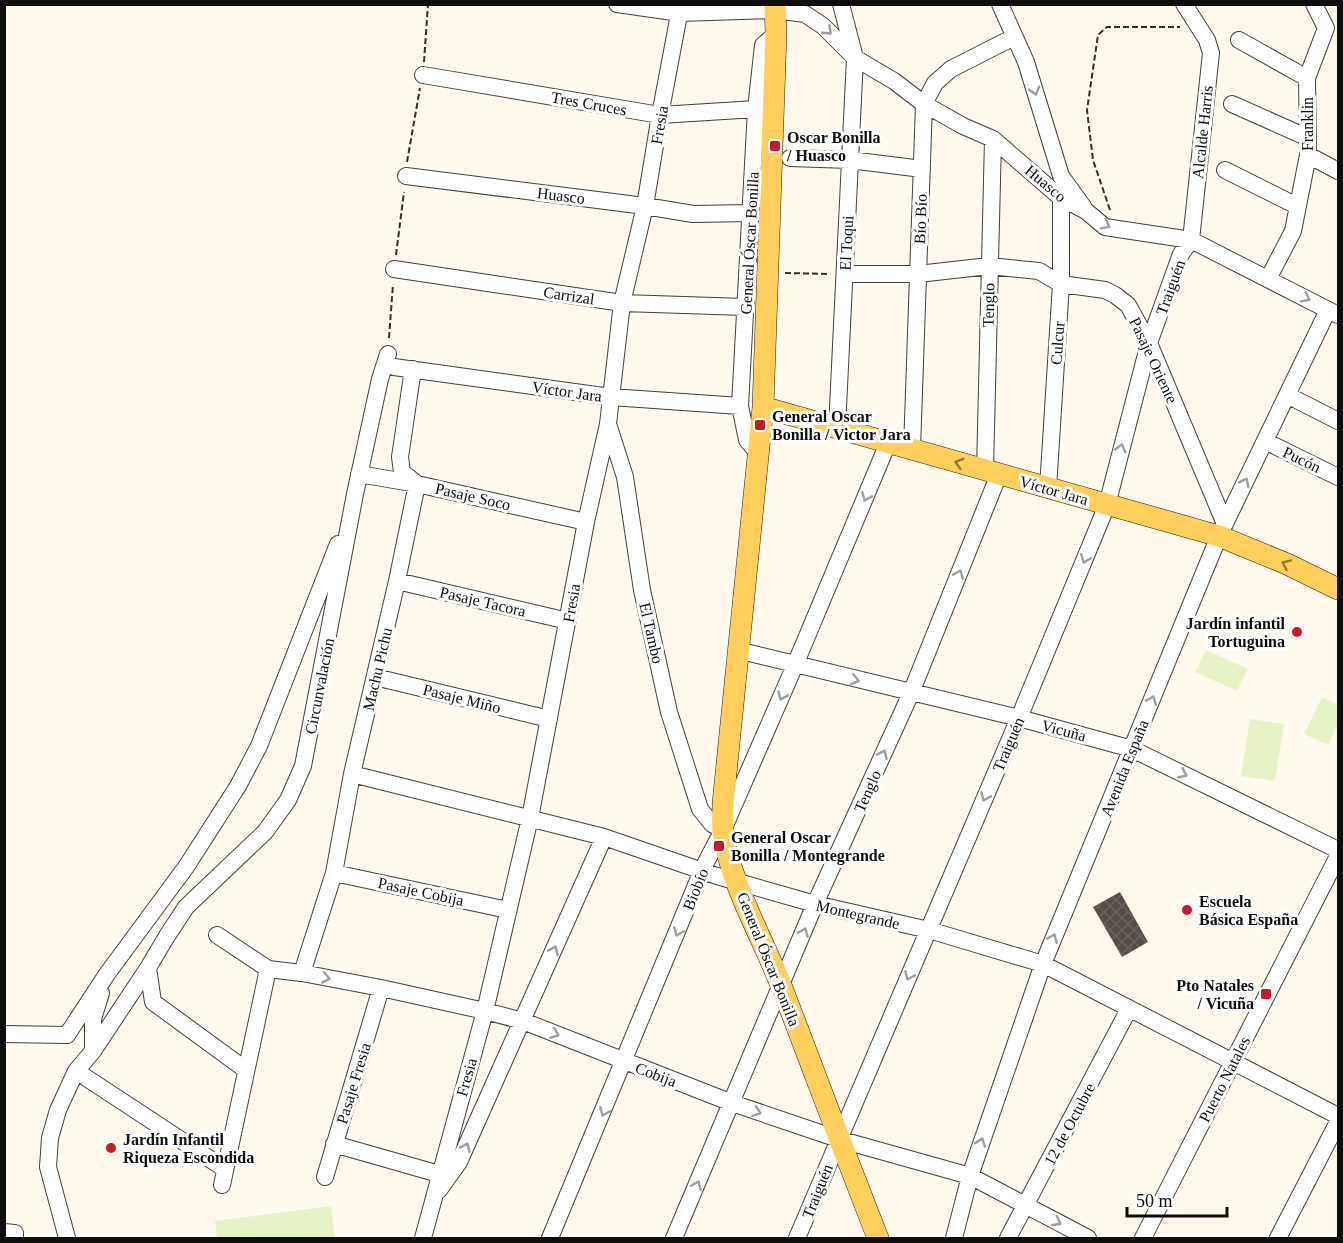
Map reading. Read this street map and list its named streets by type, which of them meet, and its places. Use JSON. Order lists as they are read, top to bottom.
{
  "streets": {
    "main road": ["General Óscar Bonilla", "Víctor Jara"],
    "street": [
      "Tres Cruces",
      "Franklin",
      "Fresia",
      "Alcalde Harris",
      "Huasco",
      "Bío Bío",
      "El Toqui",
      "Traiguén",
      "Carrizal",
      "Tenglo",
      "Culcur",
      "Pasaje Oriente",
      "Pucón",
      "Pasaje Soco",
      "Pasaje Tacora",
      "El Tambo",
      "Machu Pichu",
      "Circunvalación",
      "Pasaje Miño",
      "Vicuña",
      "Avenida España",
      "Biobío",
      "Pasaje Cobija",
      "Montegrande",
      "Cobija",
      "Puerto Natales",
      "Pasaje Fresia",
      "12 de Octubre"
    ]
  },
  "crossings": [
    ["Tres Cruces", "Fresia"],
    ["Tres Cruces", "General Óscar Bonilla"],
    ["Franklin", "Huasco"],
    ["Fresia", "Huasco"],
    ["Fresia", "Carrizal"],
    ["Fresia", "Víctor Jara"],
    ["Fresia", "Pasaje Soco"],
    ["Fresia", "Pasaje Tacora"],
    ["Fresia", "El Tambo"],
    ["Fresia", "Pasaje Miño"],
    ["Fresia", "Pasaje Cobija"],
    ["Fresia", "Montegrande"],
    ["Fresia", "Cobija"],
    ["Alcalde Harris", "Huasco"],
    ["Alcalde Harris", "Traiguén"],
    ["Huasco", "Bío Bío"],
    ["Huasco", "General Óscar Bonilla"],
    ["Huasco", "El Toqui"],
    ["Huasco", "Traiguén"],
    ["Huasco", "Tenglo"],
    ["Huasco", "Culcur"],
    ["Huasco", "Avenida España"],
    ["Bío Bío", "Pasaje Oriente"],
    ["Bío Bío", "Víctor Jara"],
    ["General Óscar Bonilla", "Traiguén"],
    ["General Óscar Bonilla", "Carrizal"],
    ["General Óscar Bonilla", "Tenglo"],
    ["General Óscar Bonilla", "Víctor Jara"],
    ["General Óscar Bonilla", "El Tambo"],
    ["General Óscar Bonilla", "Vicuña"],
    ["General Óscar Bonilla", "Biobío"],
    ["General Óscar Bonilla", "Montegrande"],
    ["General Óscar Bonilla", "Cobija"],
    ["El Toqui", "Pasaje Oriente"],
    ["El Toqui", "Víctor Jara"],
    ["Traiguén", "Pasaje Oriente"],
    ["Traiguén", "Víctor Jara"],
    ["Traiguén", "Vicuña"],
    ["Traiguén", "Montegrande"],
    ["Traiguén", "Cobija"],
    ["Tenglo", "Pasaje Oriente"],
    ["Tenglo", "Víctor Jara"],
    ["Tenglo", "Vicuña"],
    ["Tenglo", "Montegrande"],
    ["Tenglo", "Cobija"],
    ["Culcur", "Pasaje Oriente"],
    ["Culcur", "Víctor Jara"],
    ["Pasaje Oriente", "Víctor Jara"],
    ["Pasaje Oriente", "Avenida España"],
    ["Víctor Jara", "Circunvalación"],
    ["Víctor Jara", "Avenida España"],
    ["Víctor Jara", "Biobío"],
    ["Pucón", "Avenida España"],
    ["Pasaje Soco", "Machu Pichu"],
    ["Pasaje Soco", "Circunvalación"],
    ["Pasaje Tacora", "Machu Pichu"],
    ["El Tambo", "Biobío"],
    ["Machu Pichu", "Pasaje Miño"],
    ["Machu Pichu", "Pasaje Cobija"],
    ["Machu Pichu", "Montegrande"],
    ["Machu Pichu", "Cobija"],
    ["Vicuña", "Avenida España"],
    ["Vicuña", "Biobío"],
    ["Avenida España", "Montegrande"],
    ["Avenida España", "Cobija"],
    ["Biobío", "Montegrande"],
    ["Biobío", "Cobija"],
    ["Montegrande", "Puerto Natales"],
    ["Montegrande", "12 de Octubre"],
    ["Cobija", "Pasaje Fresia"],
    ["Cobija", "12 de Octubre"]
  ],
  "one_way": [
    "Tenglo",
    "Vicuña",
    "Avenida España",
    "Biobío",
    "Cobija"
  ],
  "places": {
    "transit": [
      "Oscar Bonilla / Huasco",
      "General Oscar Bonilla / Victor Jara",
      "General Oscar Bonilla / Montegrande",
      "Pto Natales / Vicuña"
    ],
    "other": ["Jardín infantil Tortuguina", "Escuela Básica España", "Jardín Infantil Riqueza Escondida"]
  },
  "scale_bar": "50 m"
}
